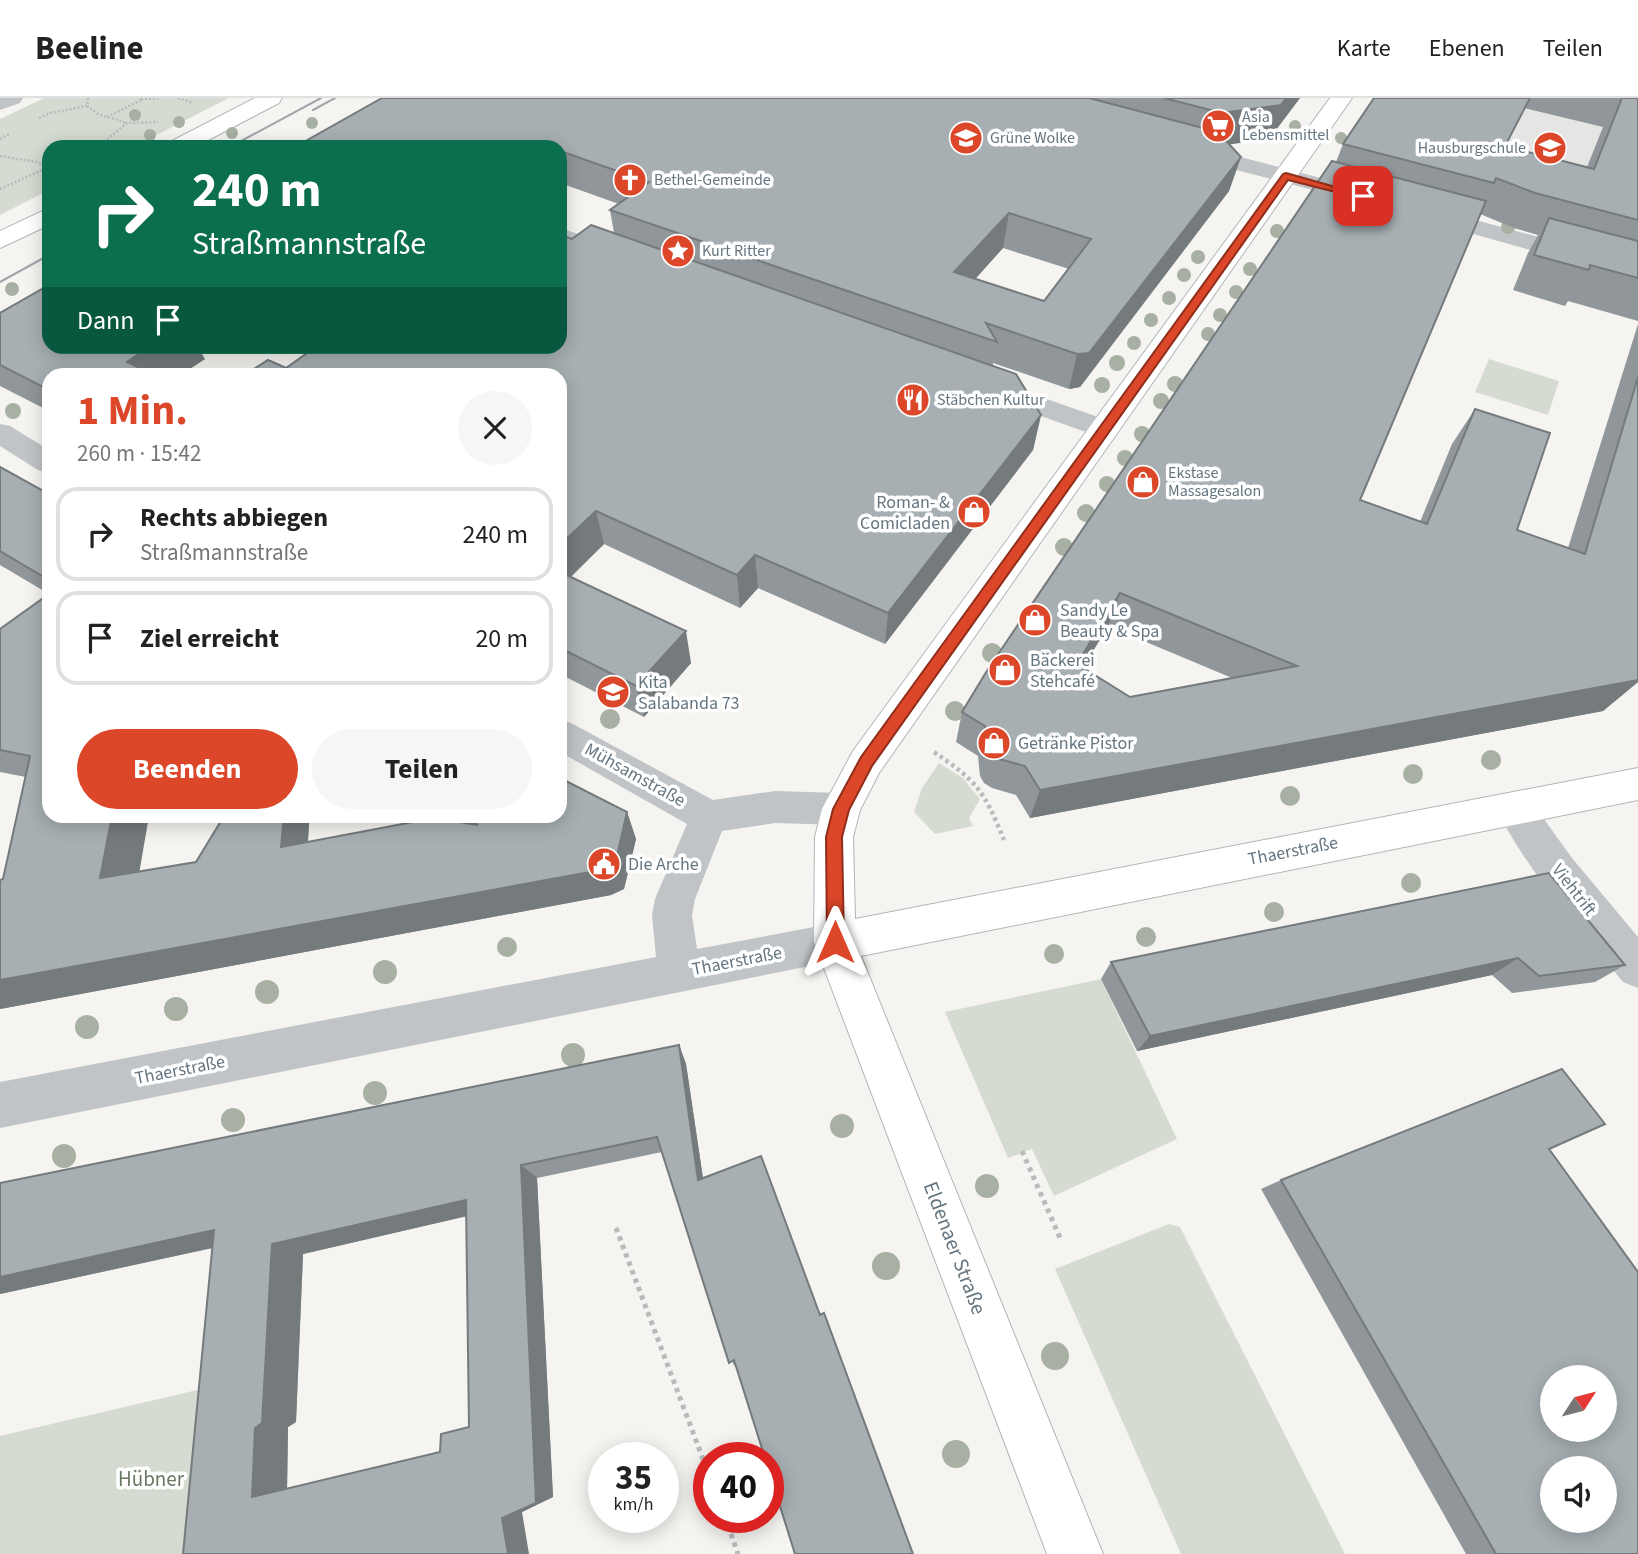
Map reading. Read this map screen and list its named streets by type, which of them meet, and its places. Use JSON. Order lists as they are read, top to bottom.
{
  "streets": {
    "street": [
      "Mühsamstraße",
      "Thaerstraße",
      "Viehtrift",
      "Eldenaer Straße"
    ]
  },
  "crossings": [
    ["Thaerstraße", "Viehtrift"],
    ["Thaerstraße", "Eldenaer Straße"]
  ],
  "parks": ["Hübner"],
  "places": {
    "supermarket": ["Asia Lebensmittel"],
    "school or university": ["Grüne Wolke", "Hausburgschule", "Kita Salabanda 73"],
    "church": ["Bethel-Gemeinde"],
    "place": ["Kurt Ritter"],
    "restaurant": ["Stäbchen Kultur"],
    "shop": [
      "Ekstase Massagesalon",
      "Roman- & Comicladen",
      "Sandy Le Beauty & Spa",
      "Bäckerei Stehcafé",
      "Getränke Pistor"
    ],
    "public building": ["Die Arche"]
  },
  "north": "top right",
  "page": {
    "header": "Beeline",
    "nav": ["Karte", "Ebenen", "Teilen"],
    "turn": ["240 m", "Straßmannstraße"],
    "then": "Dann",
    "heading": ["1 Min.", "260 m · 15:42"],
    "list": [
      {
        "name": "Rechts abbiegen",
        "note": "Straßmannstraße",
        "value": "240 m"
      },
      {
        "name": "Ziel erreicht",
        "value": "20 m"
      }
    ],
    "buttons": ["Beenden", "Teilen"],
    "speed": "35 km/h",
    "limit": "40"
  }
}
